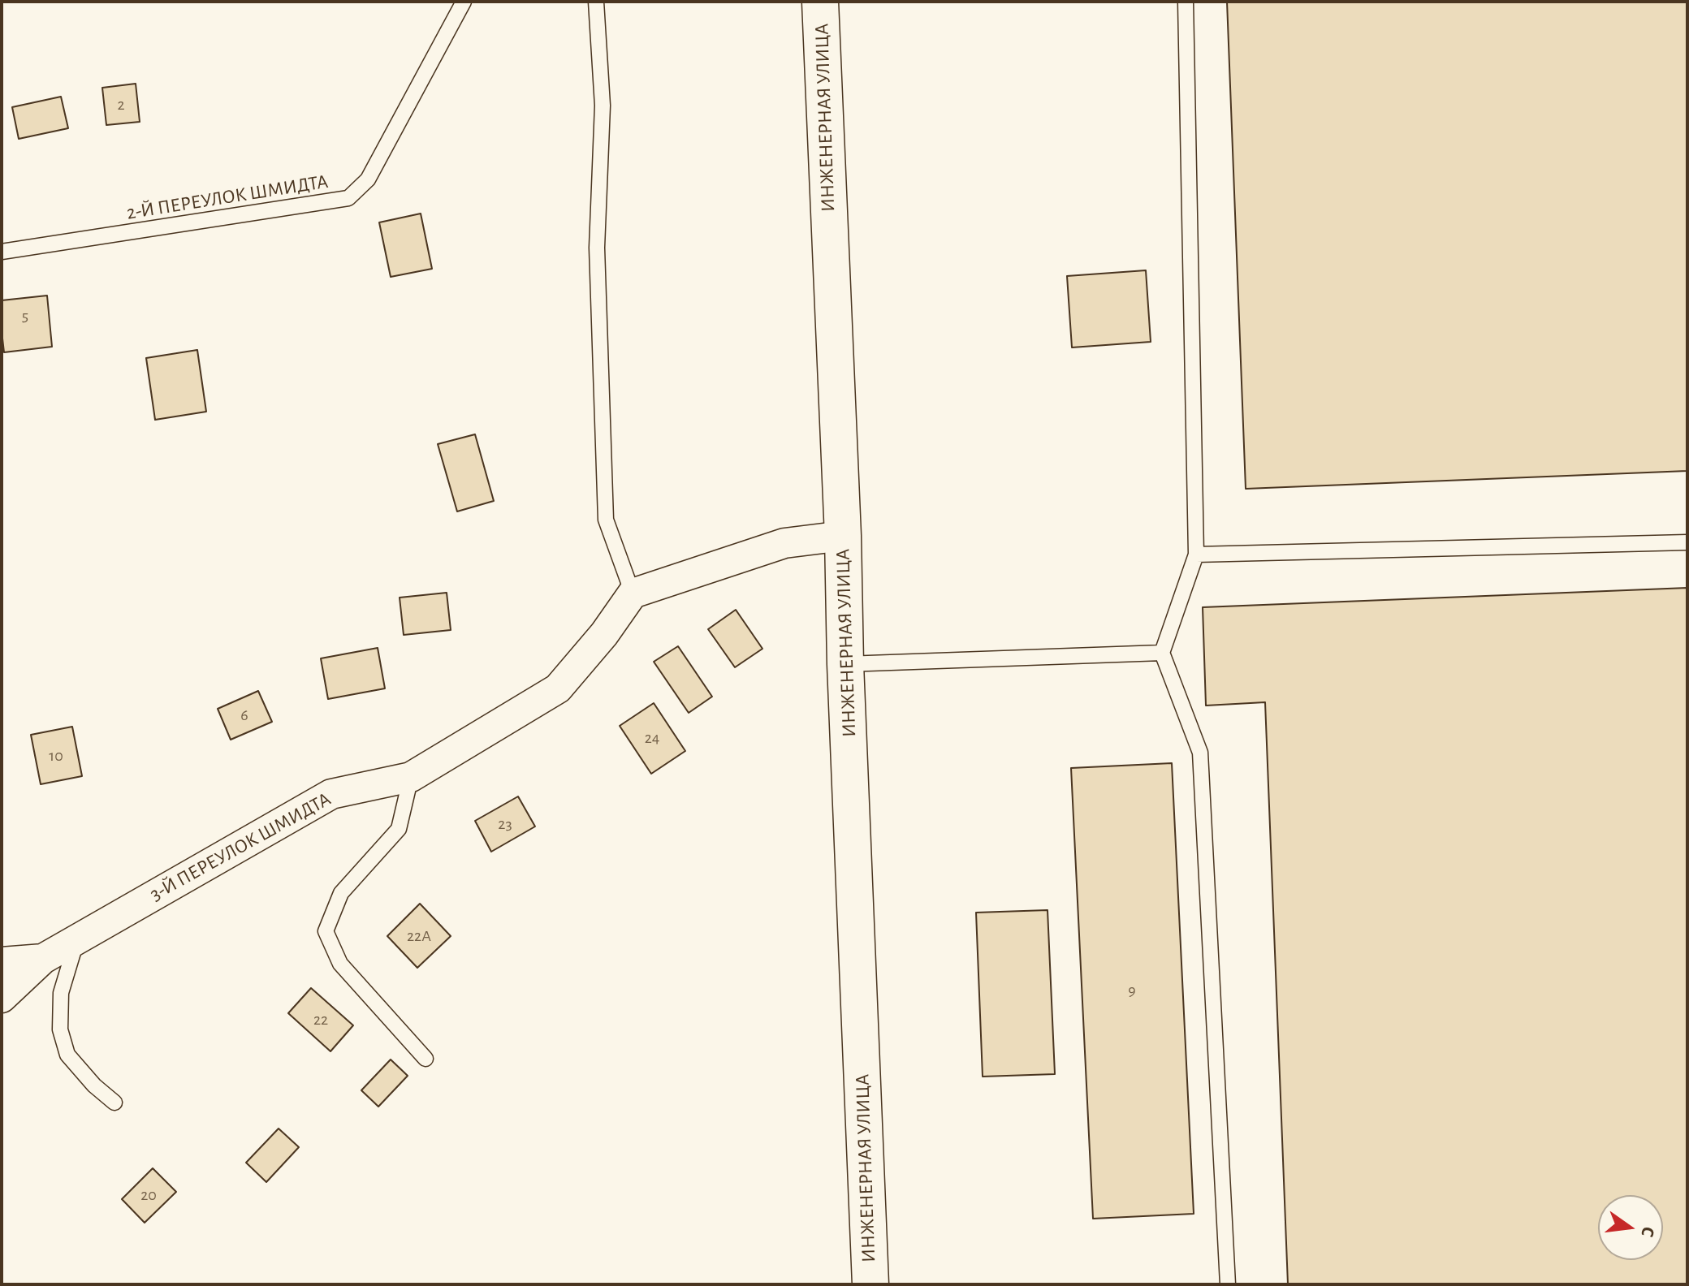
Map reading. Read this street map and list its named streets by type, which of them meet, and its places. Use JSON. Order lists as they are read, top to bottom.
{
  "streets": {
    "street": ["ИНЖЕНЕРНАЯ УЛИЦА", "3-Й ПЕРЕУЛОК ШМИДТА"],
    "lane": ["2-Й ПЕРЕУЛОК ШМИДТА"]
  },
  "house_numbers": [
    "2",
    "5",
    "6",
    "24",
    "10",
    "23",
    "22А",
    "9",
    "22",
    "20"
  ],
  "north": "right"
}
